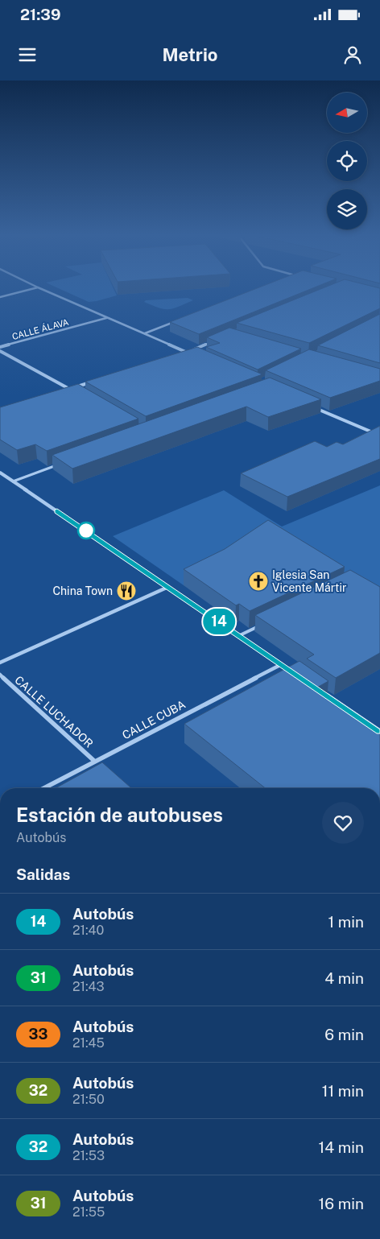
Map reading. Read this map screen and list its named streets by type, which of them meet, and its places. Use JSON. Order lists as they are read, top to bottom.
{
  "streets": {
    "street": ["CALLE ÁLAVA", "CALLE LUCHADOR", "CALLE CUBA"]
  },
  "crossings": [
    ["CALLE LUCHADOR", "CALLE CUBA"]
  ],
  "places": {
    "church": ["Iglesia San Vicente Mártir"],
    "restaurant": ["China Town"]
  },
  "lines": ["bus line 14"],
  "north": "left",
  "page": {
    "status": "21:39",
    "header": "Metrio",
    "on_map": "14",
    "heading": [
      ["Estación de autobuses", "Autobús"],
      "Salidas"
    ],
    "list": [
      {
        "mark": "14",
        "name": "Autobús",
        "note": "21:40",
        "value": "1 min"
      },
      {
        "mark": "31",
        "name": "Autobús",
        "note": "21:43",
        "value": "4 min"
      },
      {
        "mark": "33",
        "name": "Autobús",
        "note": "21:45",
        "value": "6 min"
      },
      {
        "mark": "32",
        "name": "Autobús",
        "note": "21:50",
        "value": "11 min"
      },
      {
        "mark": "32",
        "name": "Autobús",
        "note": "21:53",
        "value": "14 min"
      },
      {
        "mark": "31",
        "name": "Autobús",
        "note": "21:55",
        "value": "16 min"
      }
    ]
  }
}
